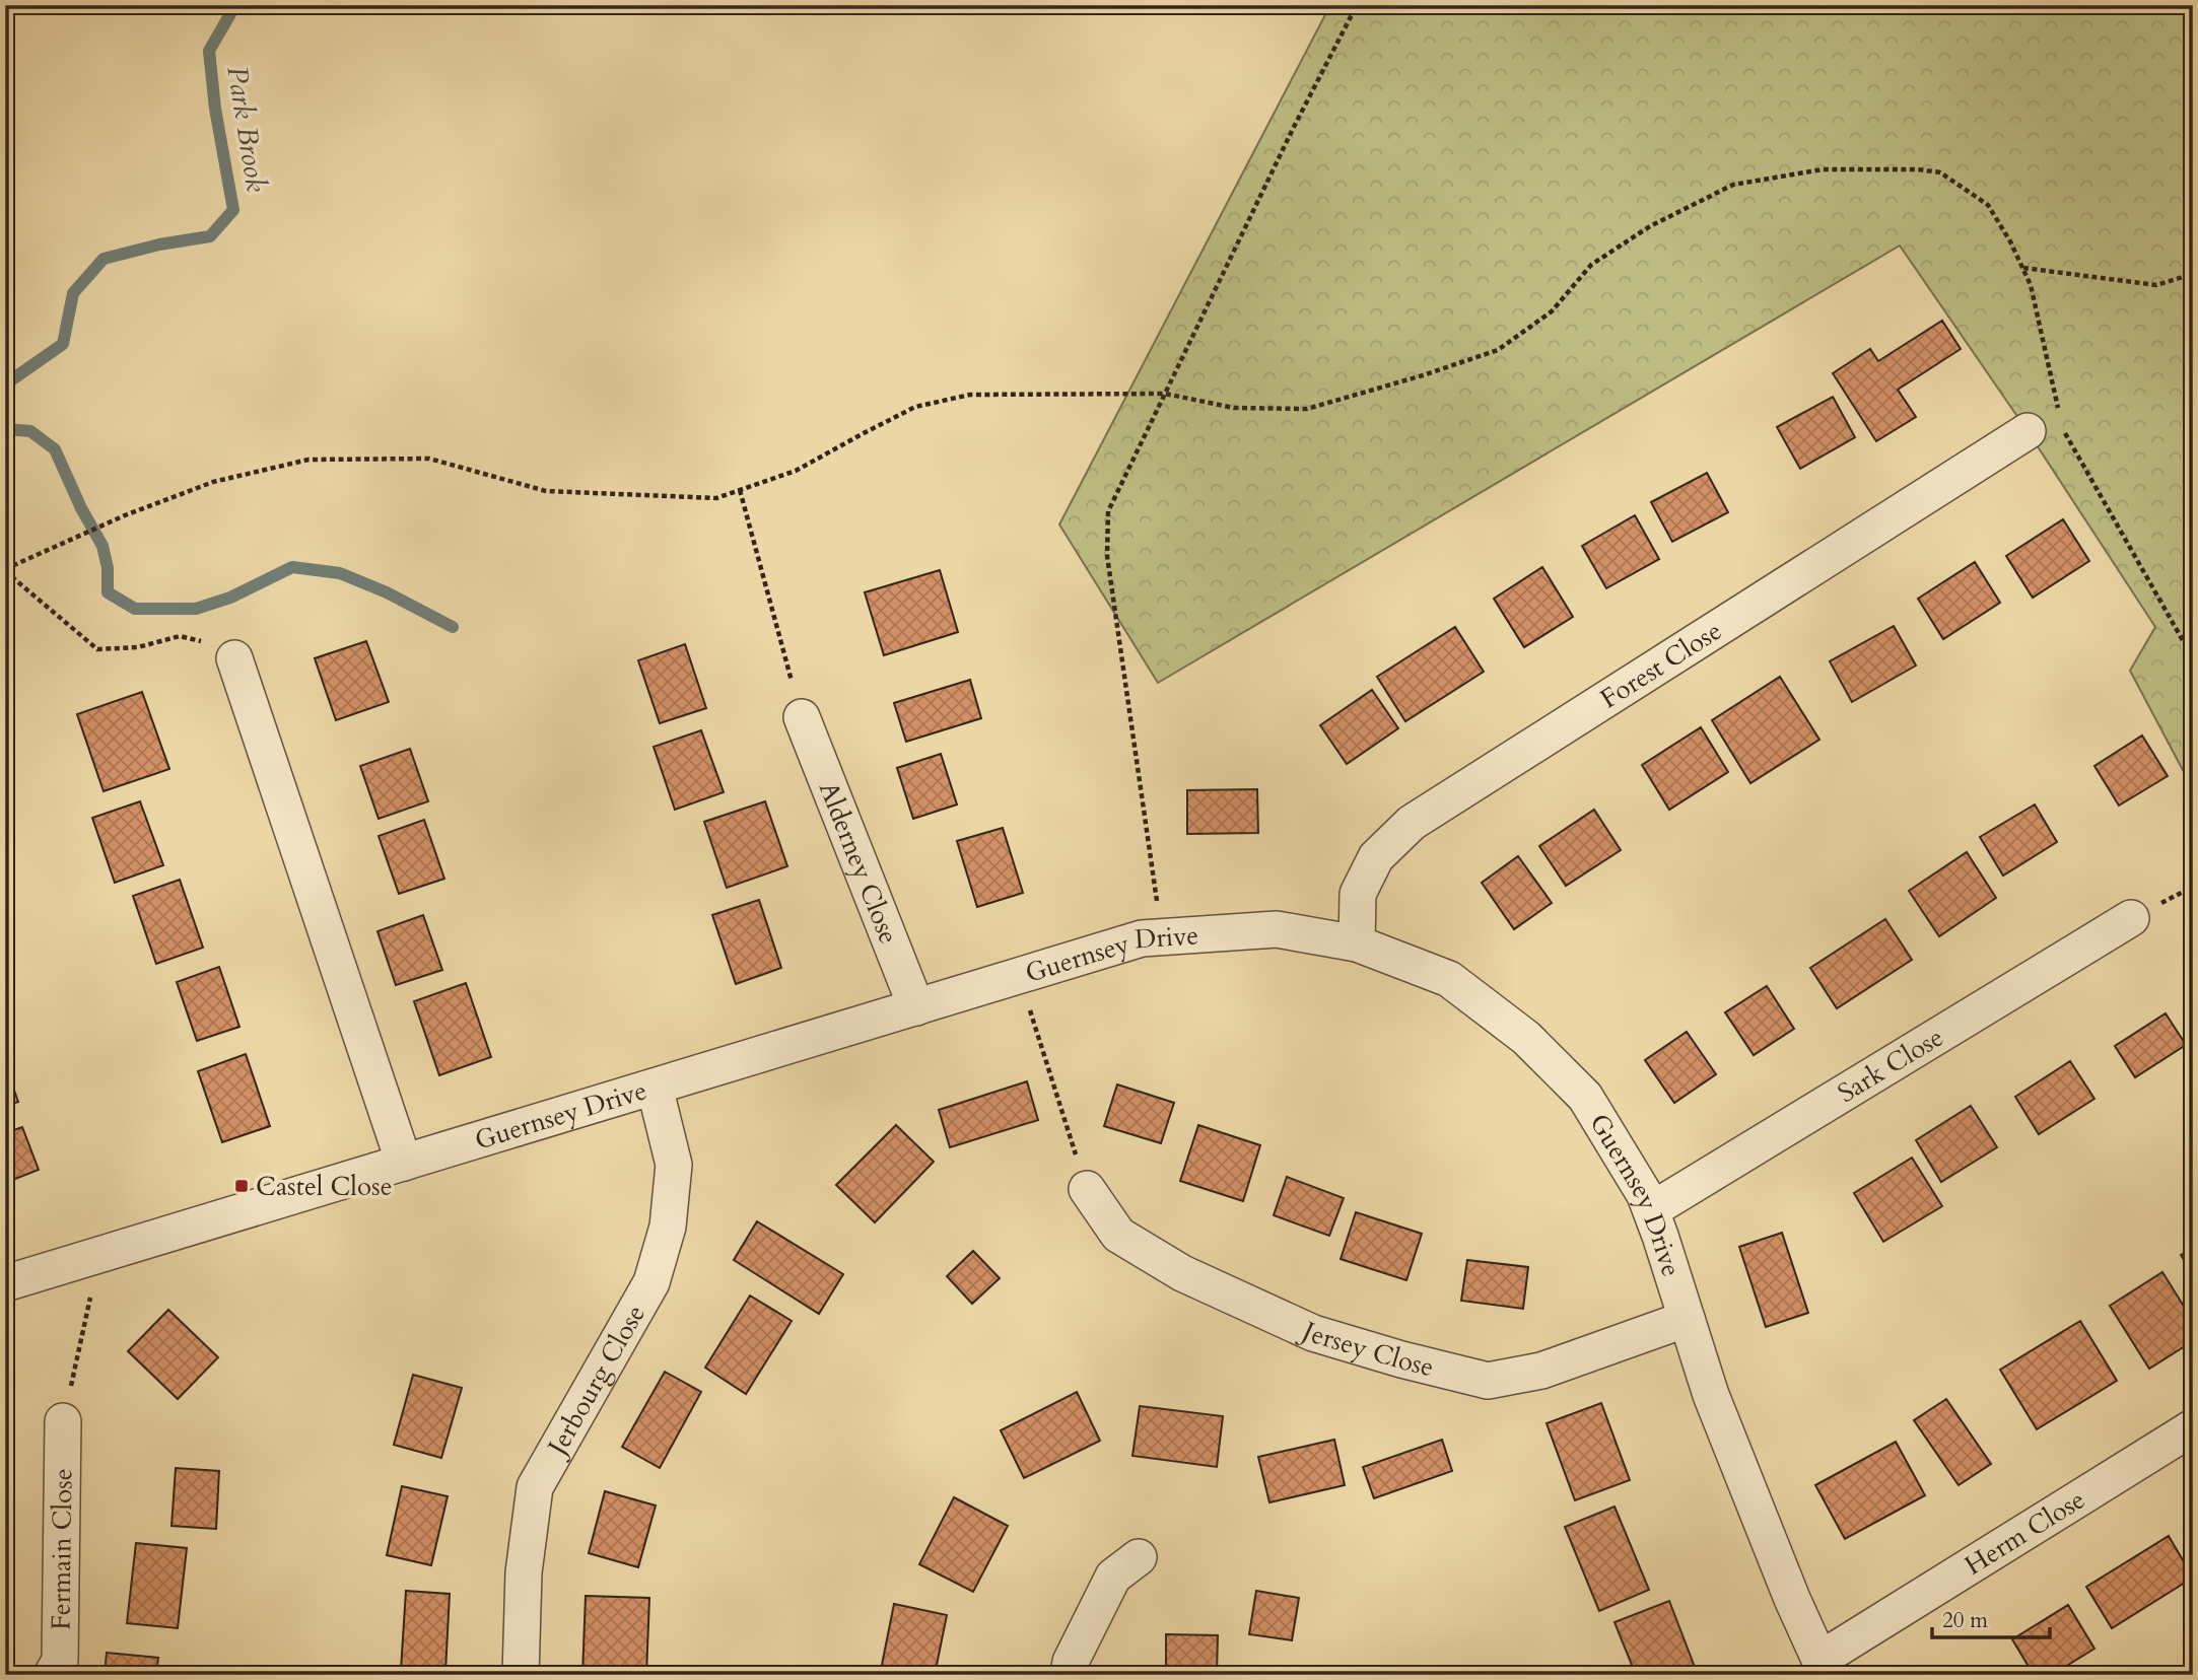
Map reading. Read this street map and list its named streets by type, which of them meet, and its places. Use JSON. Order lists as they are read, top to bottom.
{
  "streets": {
    "street": [
      "Forest Close",
      "Alderney Close",
      "Guernsey Drive",
      "Sark Close",
      "Jersey Close",
      "Jerbourg Close",
      "Herm Close",
      "Fermain Close"
    ]
  },
  "crossings": [
    ["Forest Close", "Guernsey Drive"],
    ["Alderney Close", "Guernsey Drive"],
    ["Guernsey Drive", "Sark Close"],
    ["Guernsey Drive", "Jersey Close"],
    ["Guernsey Drive", "Jerbourg Close"],
    ["Guernsey Drive", "Herm Close"]
  ],
  "water": ["Park Brook"],
  "places": {
    "transit": ["Castel Close"]
  },
  "scale_bar": "20 m"
}
